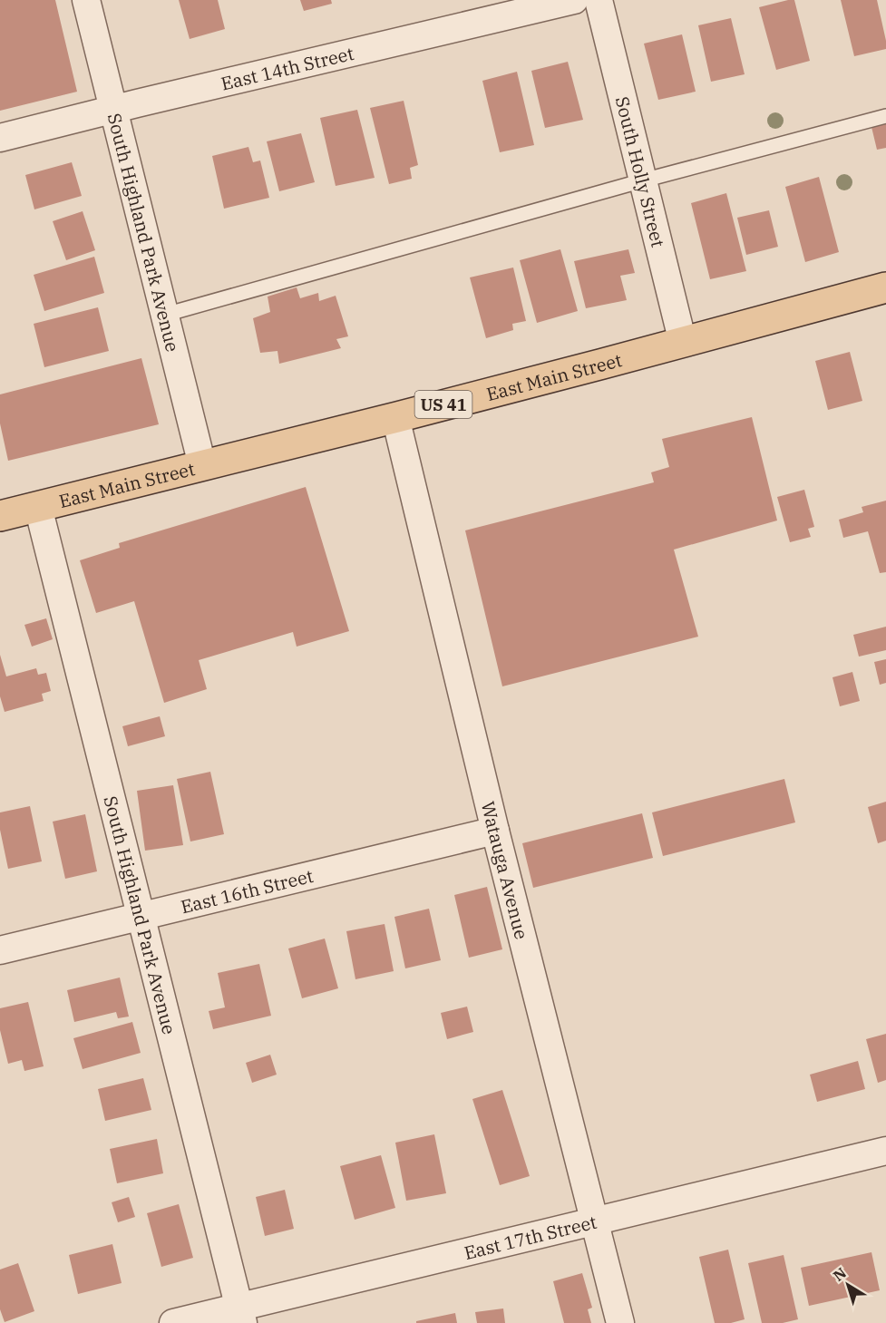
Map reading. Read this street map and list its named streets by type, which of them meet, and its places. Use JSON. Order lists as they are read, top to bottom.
{
  "streets": {
    "main road": ["East Main Street", "US 41"],
    "street": [
      "East 14th Street",
      "South Holly Street",
      "South Highland Park Avenue",
      "Watauga Avenue",
      "East 16th Street",
      "East 17th Street"
    ]
  },
  "crossings": [
    ["East 14th Street", "South Highland Park Avenue"],
    ["South Holly Street", "East Main Street"],
    ["South Highland Park Avenue", "East Main Street"],
    ["South Highland Park Avenue", "East 16th Street"],
    ["South Highland Park Avenue", "East 17th Street"],
    ["East Main Street", "Watauga Avenue"],
    ["Watauga Avenue", "East 16th Street"],
    ["Watauga Avenue", "East 17th Street"]
  ],
  "north": "top left"
}
